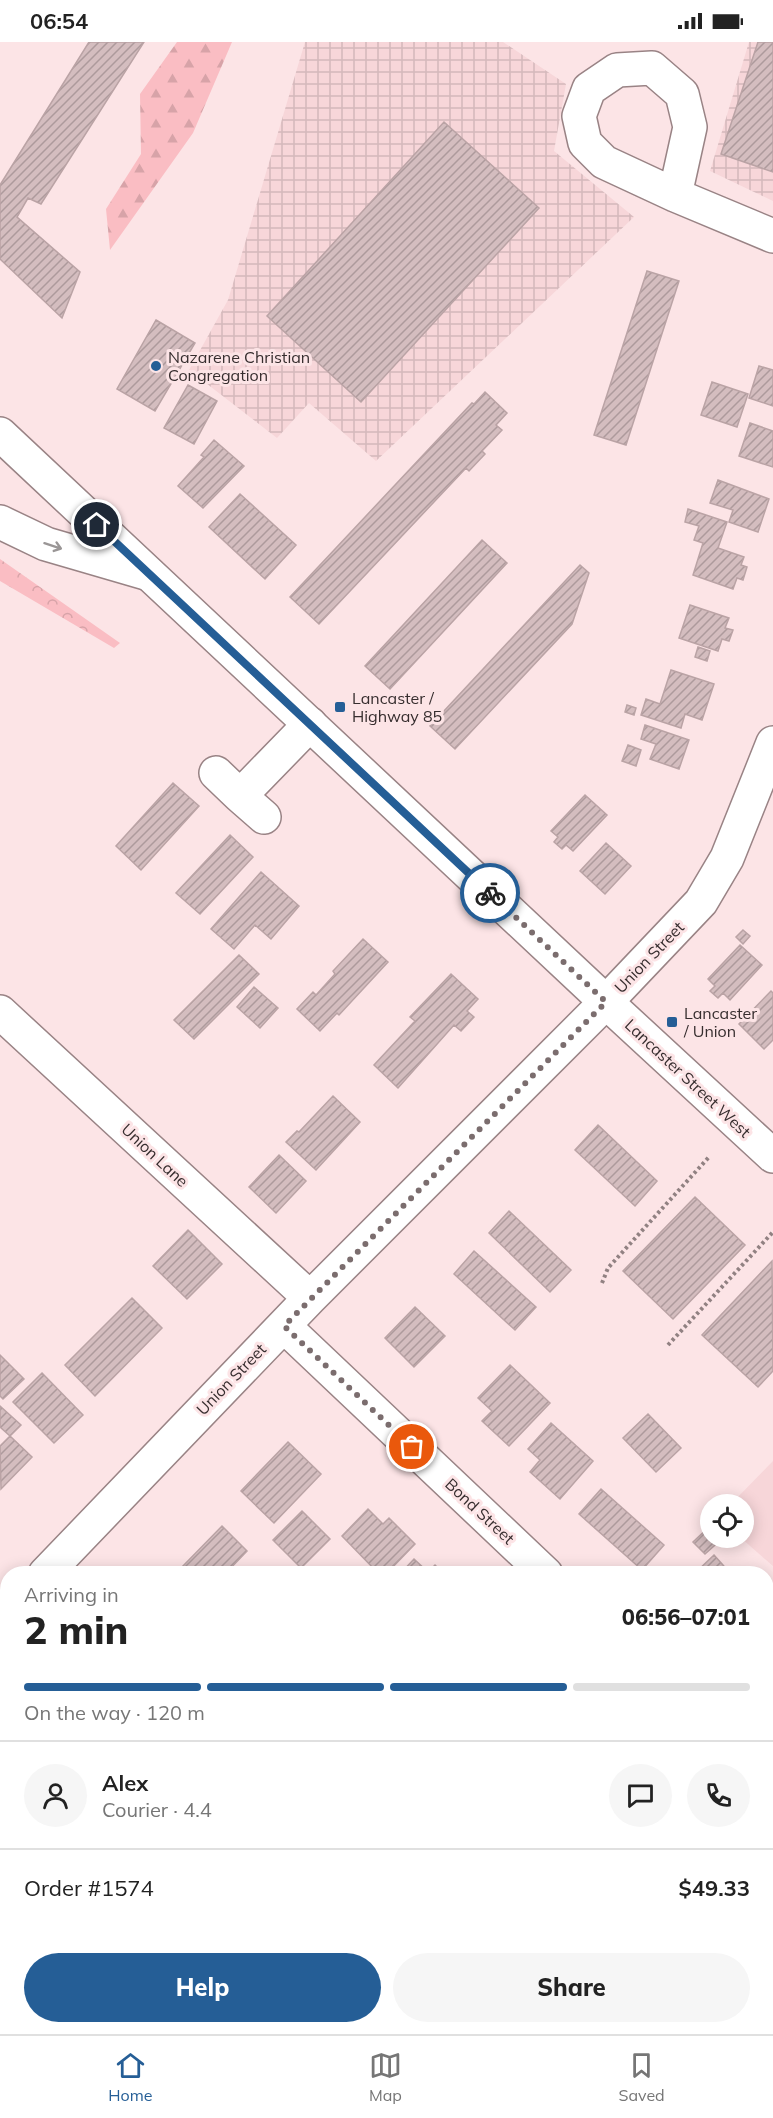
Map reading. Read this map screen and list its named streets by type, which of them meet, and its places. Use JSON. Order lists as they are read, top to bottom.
{
  "streets": {
    "main road": [
      "Union Street",
      "Lancaster Street West",
      "Union Lane",
      "Bond Street"
    ]
  },
  "crossings": [
    ["Union Street", "Lancaster Street West"],
    ["Union Street", "Union Lane"],
    ["Union Street", "Bond Street"]
  ],
  "places": {
    "other": ["Nazarene Christian Congregation"],
    "transit": ["Lancaster / Highway 85", "Lancaster / Union"]
  },
  "page": {
    "status": "06:54",
    "heading": ["2 min", "Arriving in", "06:56–07:01"],
    "panel": [
      "Alex",
      "Courier · 4.4",
      "Order #1574",
      "$49.33"
    ],
    "bar": "On the way · 120 m",
    "buttons": ["Help", "Share"],
    "tabs": ["Home", "Map", "Saved"]
  }
}
